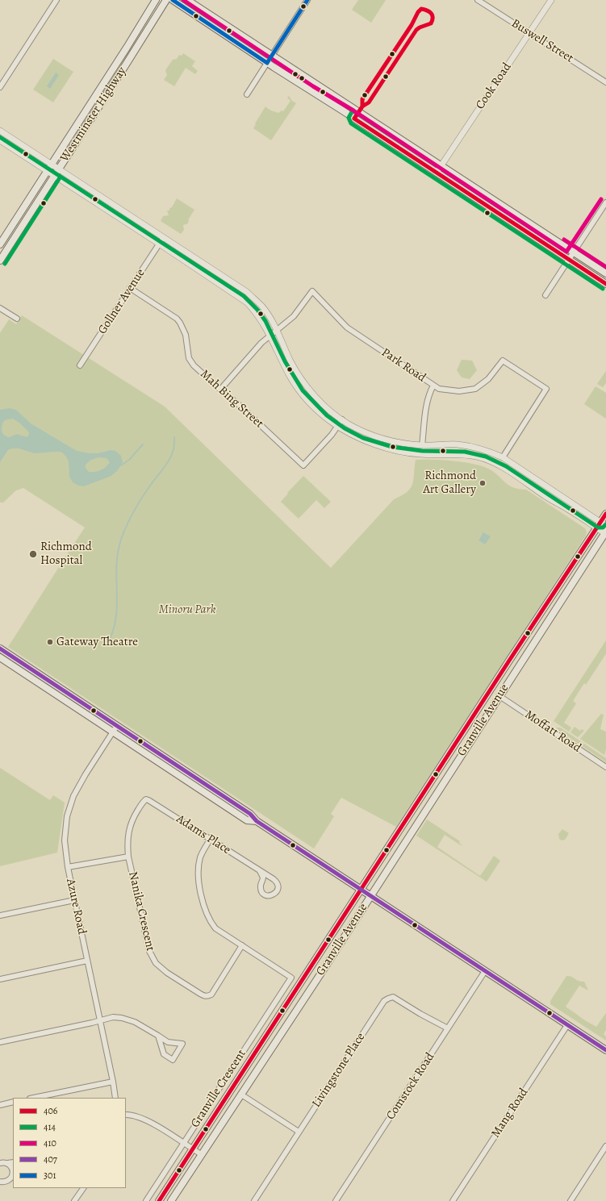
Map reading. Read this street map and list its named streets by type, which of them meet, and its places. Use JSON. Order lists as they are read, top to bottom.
{
  "streets": {
    "main road": ["Westminster Highway", "Granville Avenue"],
    "street": [
      "Buswell Street",
      "Cook Road",
      "Gollner Avenue",
      "Park Road",
      "Mah Bing Street",
      "Moffatt Road",
      "Adams Place",
      "Azure Road",
      "Nanika Crescent",
      "Livingstone Place",
      "Comstock Road",
      "Granville Crescent",
      "Mang Road"
    ]
  },
  "crossings": [
    ["Buswell Street", "Cook Road"],
    ["Gollner Avenue", "Mah Bing Street"],
    ["Granville Avenue", "Moffatt Road"],
    ["Adams Place", "Nanika Crescent"],
    ["Nanika Crescent", "Granville Crescent"],
    ["Livingstone Place", "Comstock Road"]
  ],
  "parks": ["Minoru Park"],
  "places": ["Richmond Art Gallery", "Richmond Hospital", "Gateway Theatre"],
  "lines": [
    "transit line 410",
    "transit line 301",
    "transit line 406",
    "transit line 414",
    "transit line 407"
  ],
  "legend": [
    "406",
    "414",
    "410",
    "407",
    "301"
  ]
}
